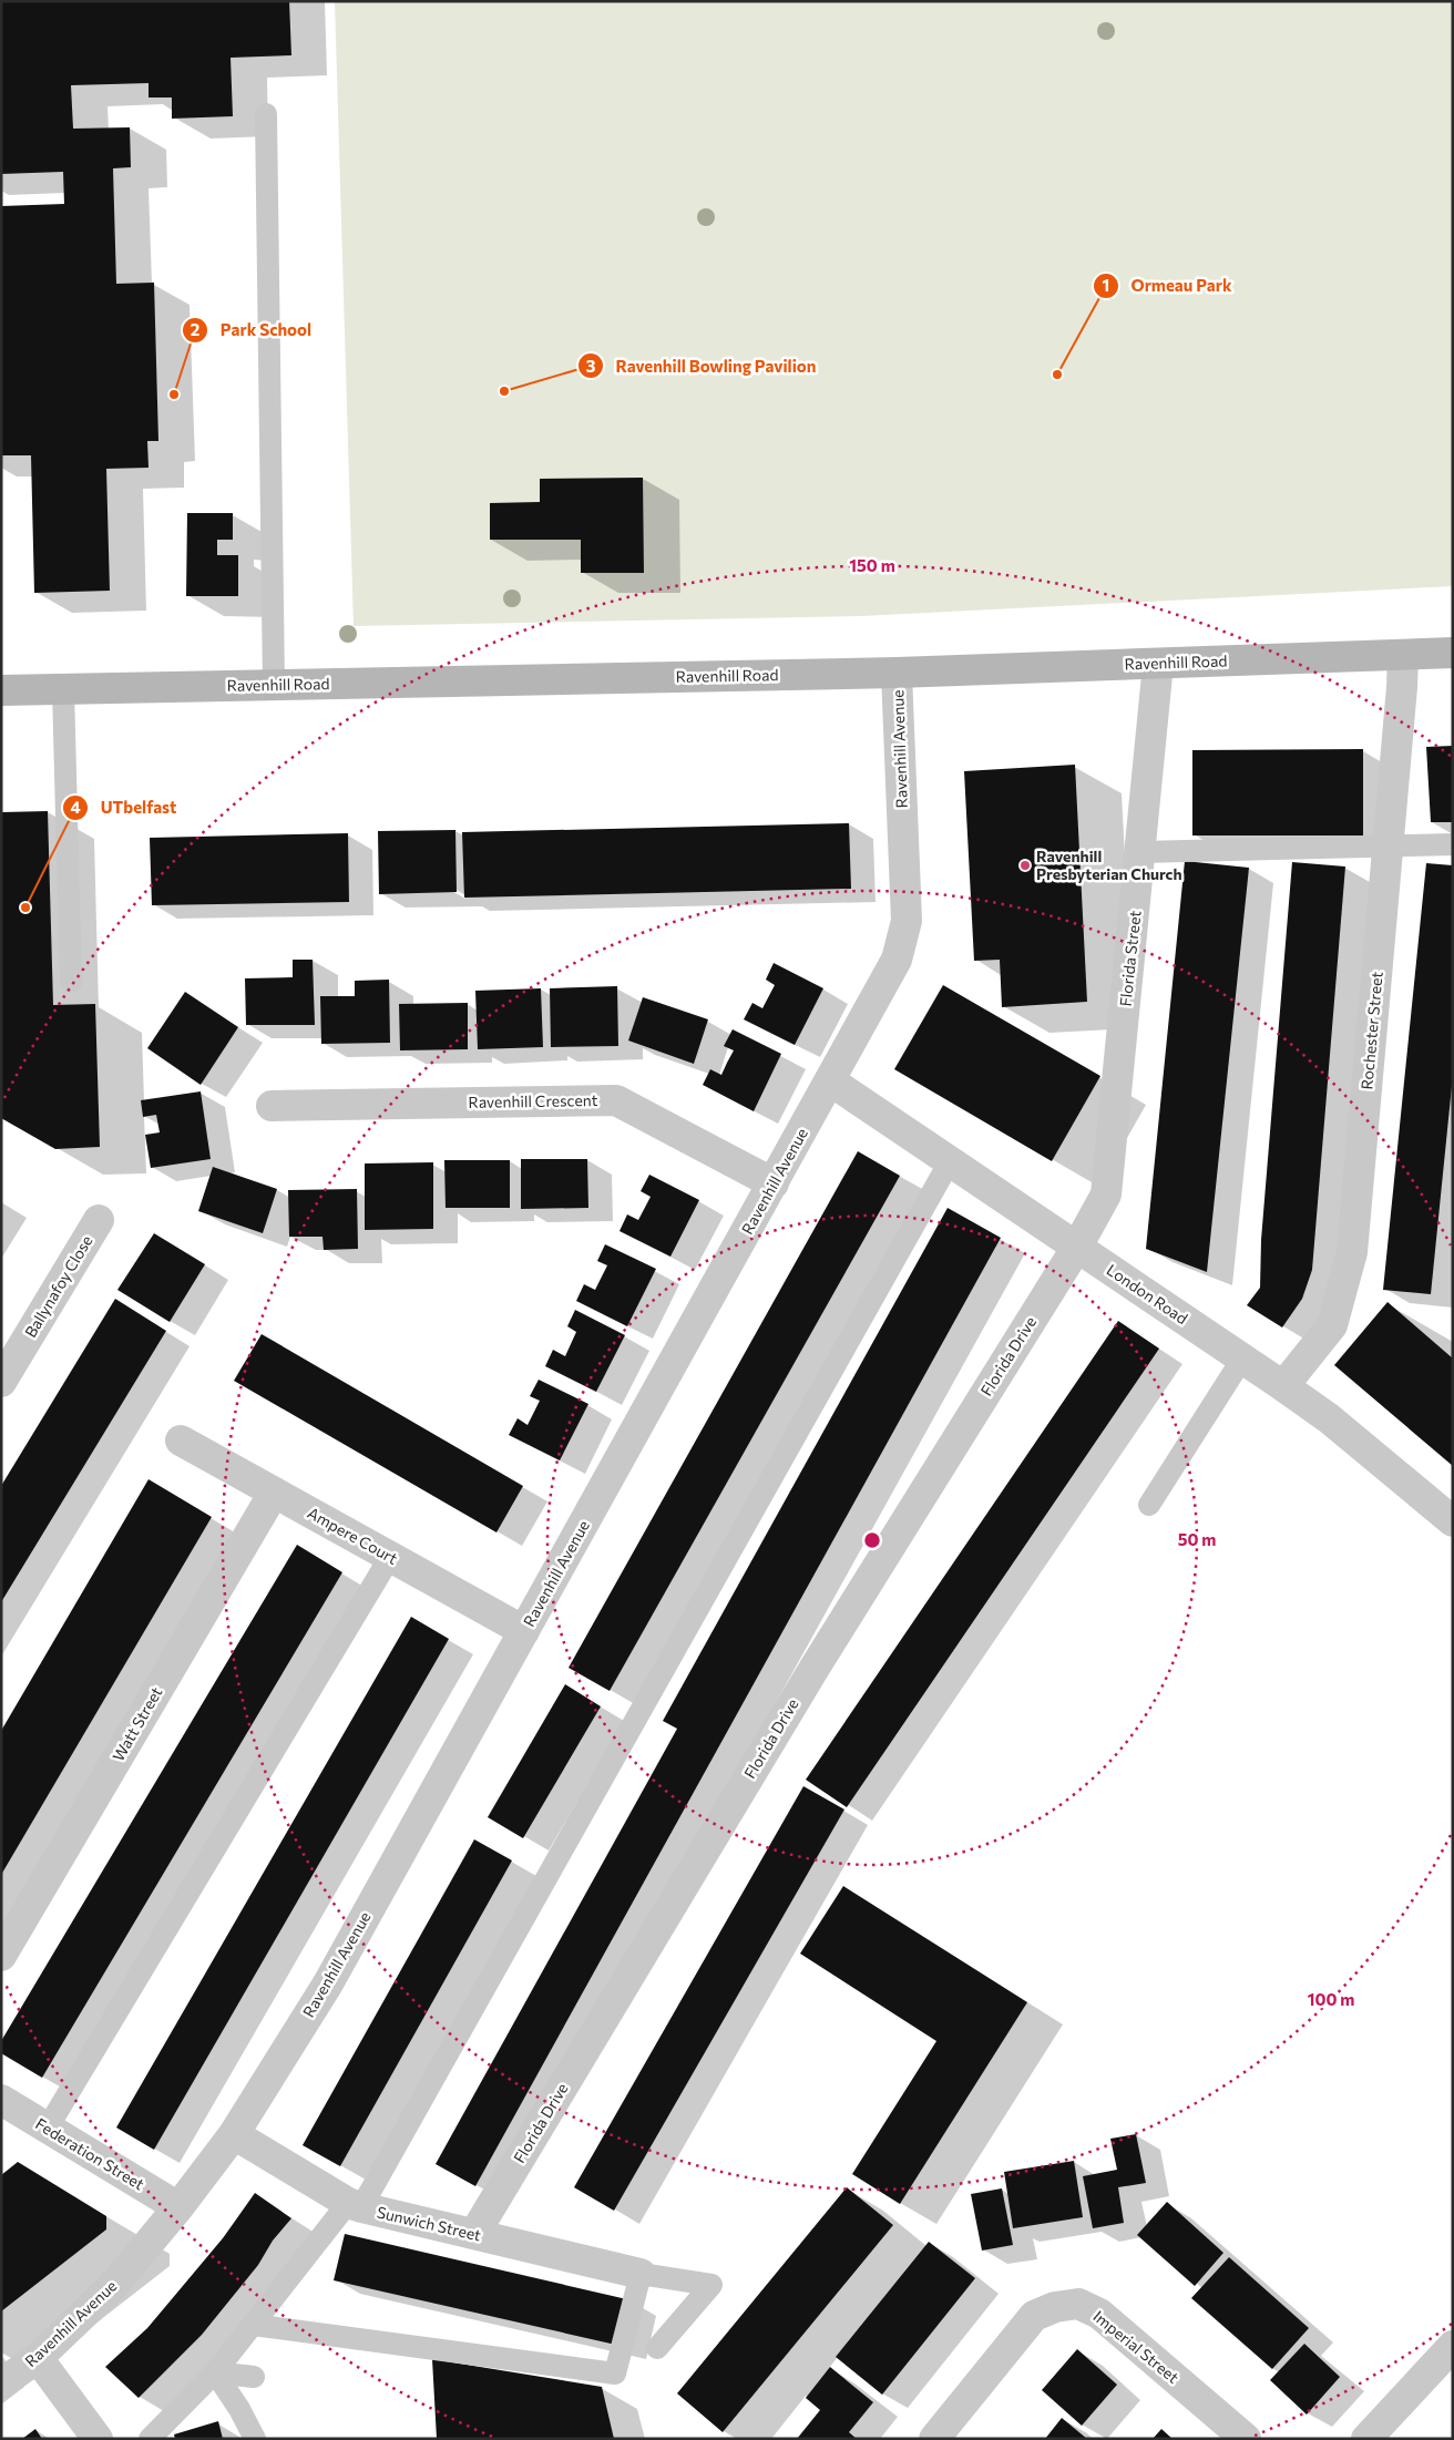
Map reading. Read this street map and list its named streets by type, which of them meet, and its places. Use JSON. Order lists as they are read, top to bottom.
{
  "streets": {
    "main road": ["Ravenhill Road"],
    "street": [
      "Ravenhill Avenue",
      "Florida Street",
      "Rochester Street",
      "Ravenhill Crescent",
      "Ballynafoy Close",
      "London Road",
      "Florida Drive",
      "Ampere Court",
      "Watt Street",
      "Federation Street",
      "Sunwich Street",
      "Imperial Street"
    ]
  },
  "crossings": [
    ["Ravenhill Road", "Ravenhill Avenue"],
    ["Ravenhill Road", "Florida Street"],
    ["Ravenhill Road", "Rochester Street"],
    ["Ravenhill Avenue", "Ravenhill Crescent"],
    ["Ravenhill Avenue", "London Road"],
    ["Ravenhill Avenue", "Ampere Court"],
    ["Ravenhill Avenue", "Federation Street"],
    ["Ravenhill Avenue", "Sunwich Street"],
    ["Florida Street", "London Road"],
    ["Florida Street", "Florida Drive"],
    ["Rochester Street", "London Road"],
    ["London Road", "Florida Drive"],
    ["Florida Drive", "Sunwich Street"],
    ["Ampere Court", "Watt Street"]
  ],
  "places": [
    "Ormeau Park",
    "Ravenhill Bowling Pavilion",
    "Park School",
    "Ravenhill Presbyterian Church",
    "UTbelfast"
  ],
  "rings": ["150 m", "50 m", "100 m"]
}
